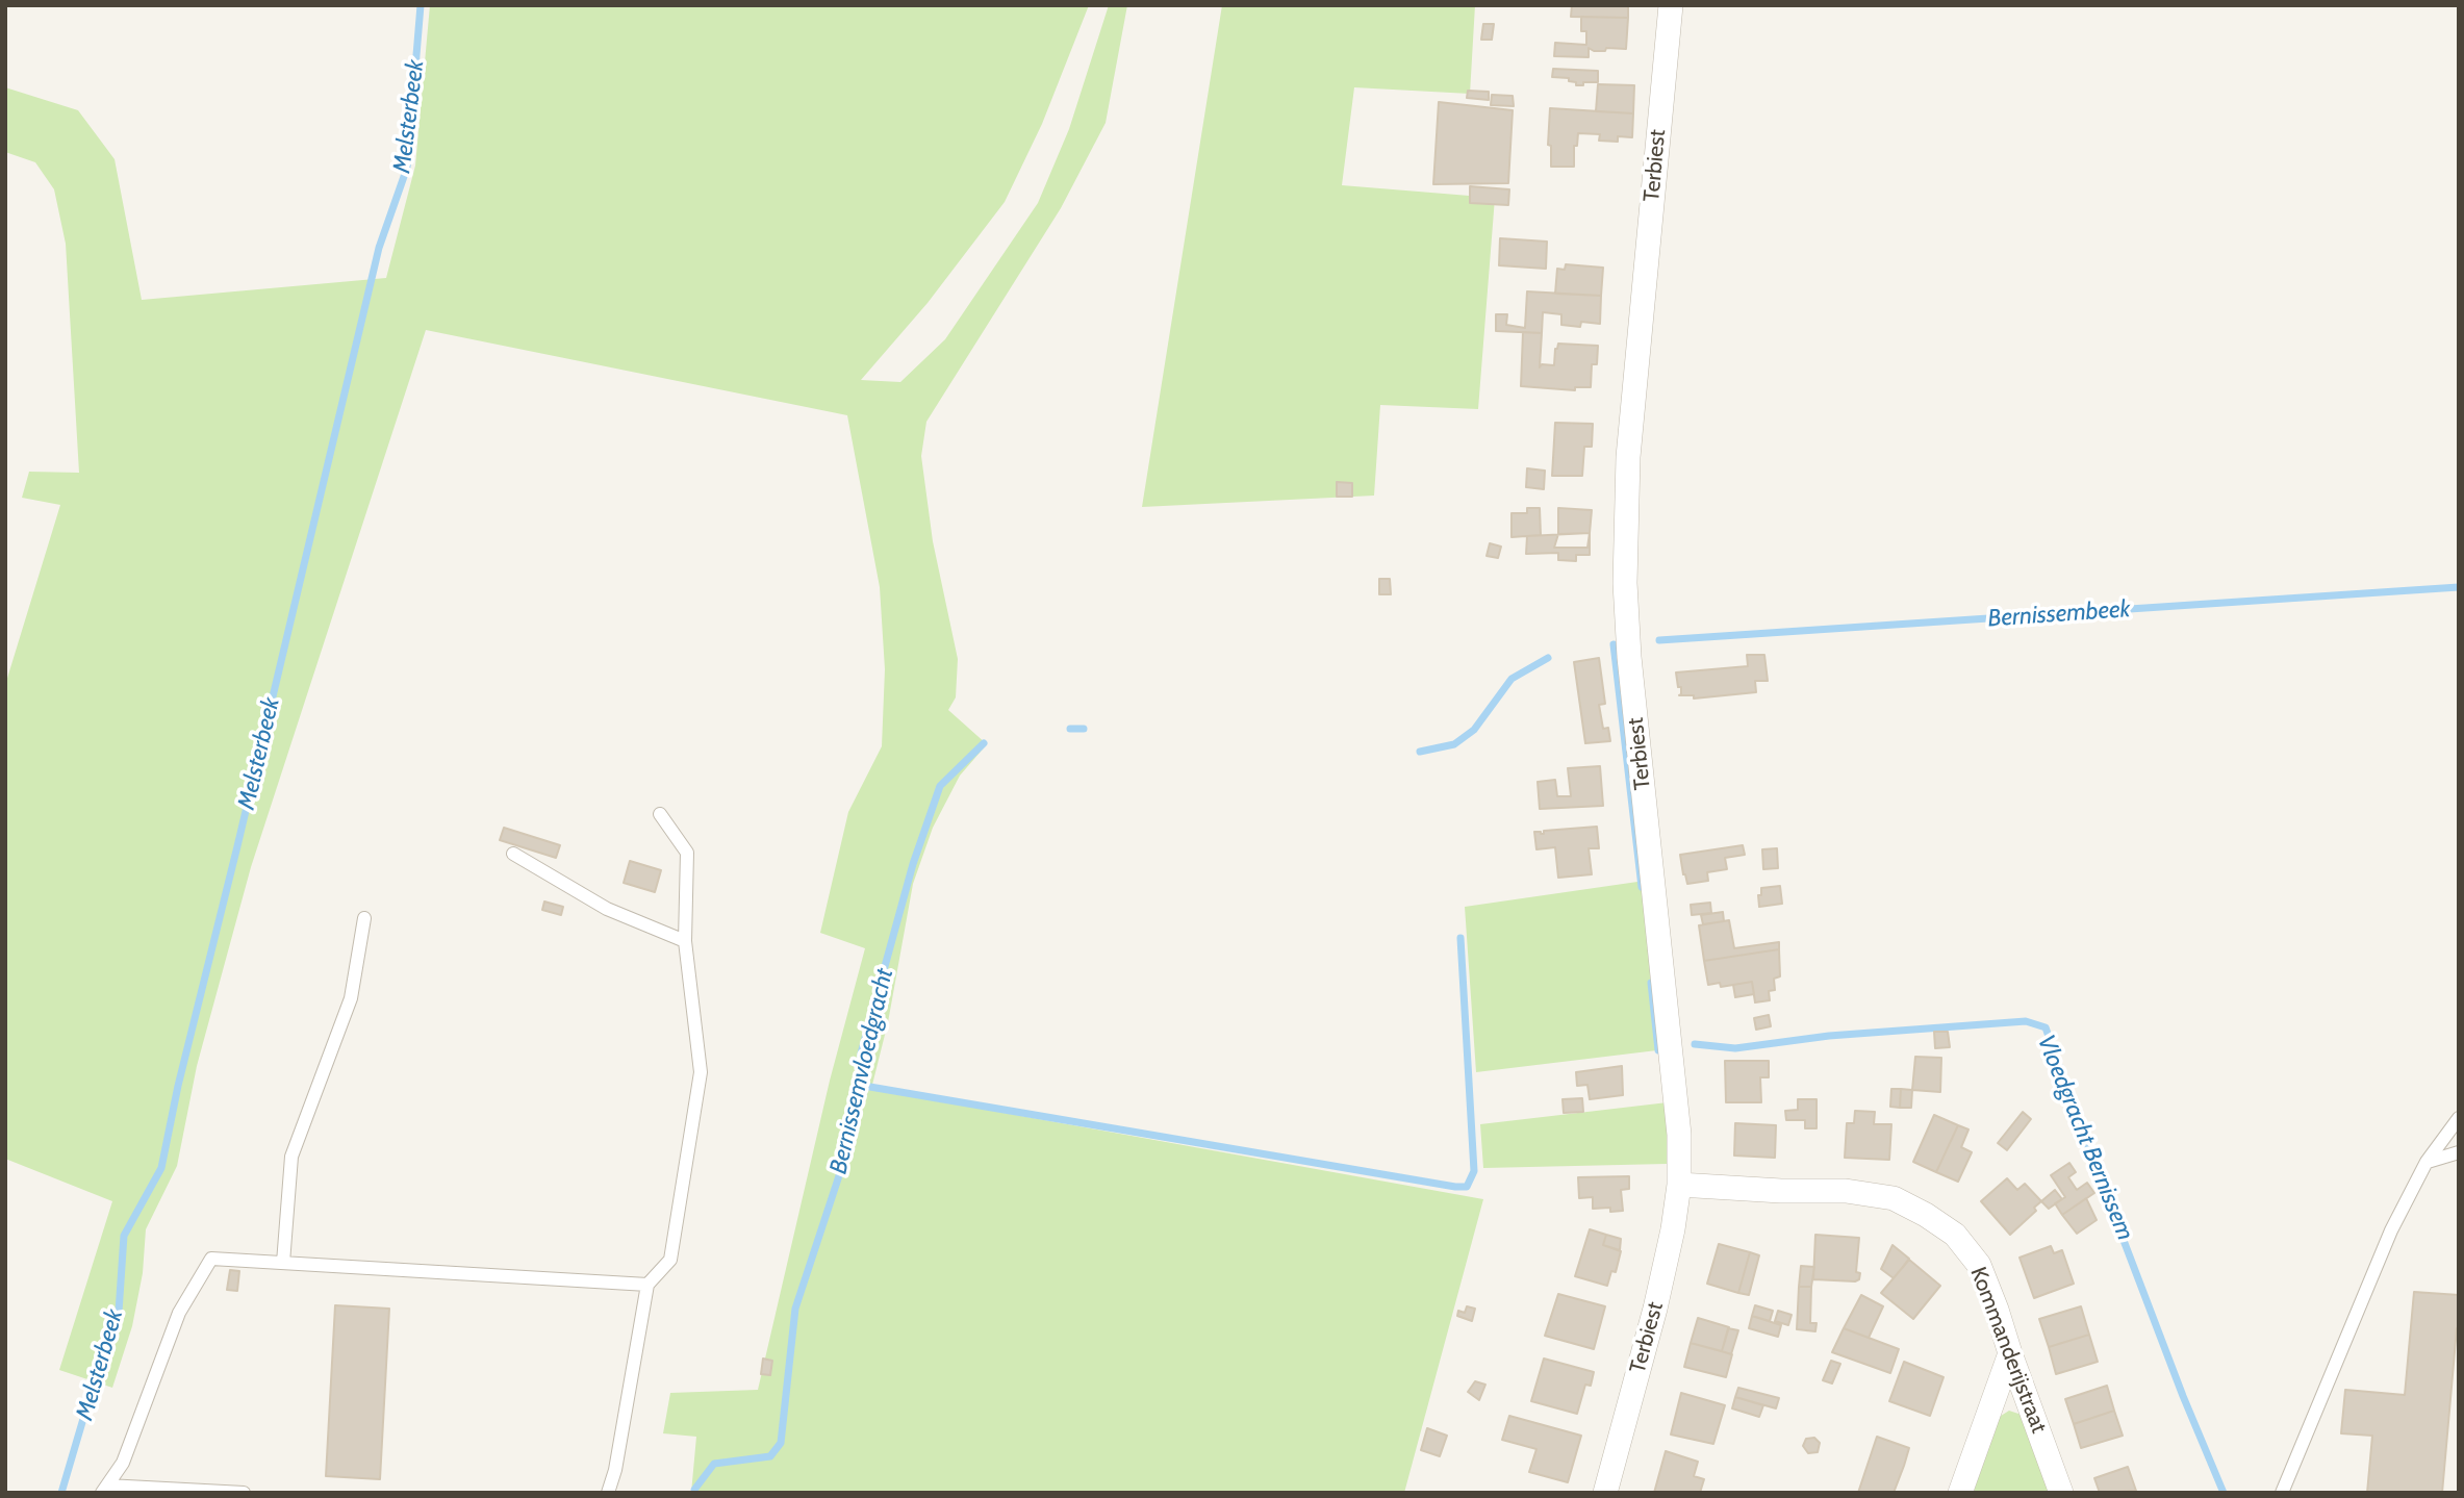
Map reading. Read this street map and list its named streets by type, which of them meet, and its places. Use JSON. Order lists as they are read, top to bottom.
{
  "streets": {
    "street": ["Terbiest", "Kommanderijstraat"]
  },
  "crossings": [
    ["Terbiest", "Kommanderijstraat"]
  ],
  "water": [
    "Melsterbeek",
    "Bernissembeek",
    "Bernissemvloedgracht",
    "Vloedgracht Bernissem"
  ]
}
